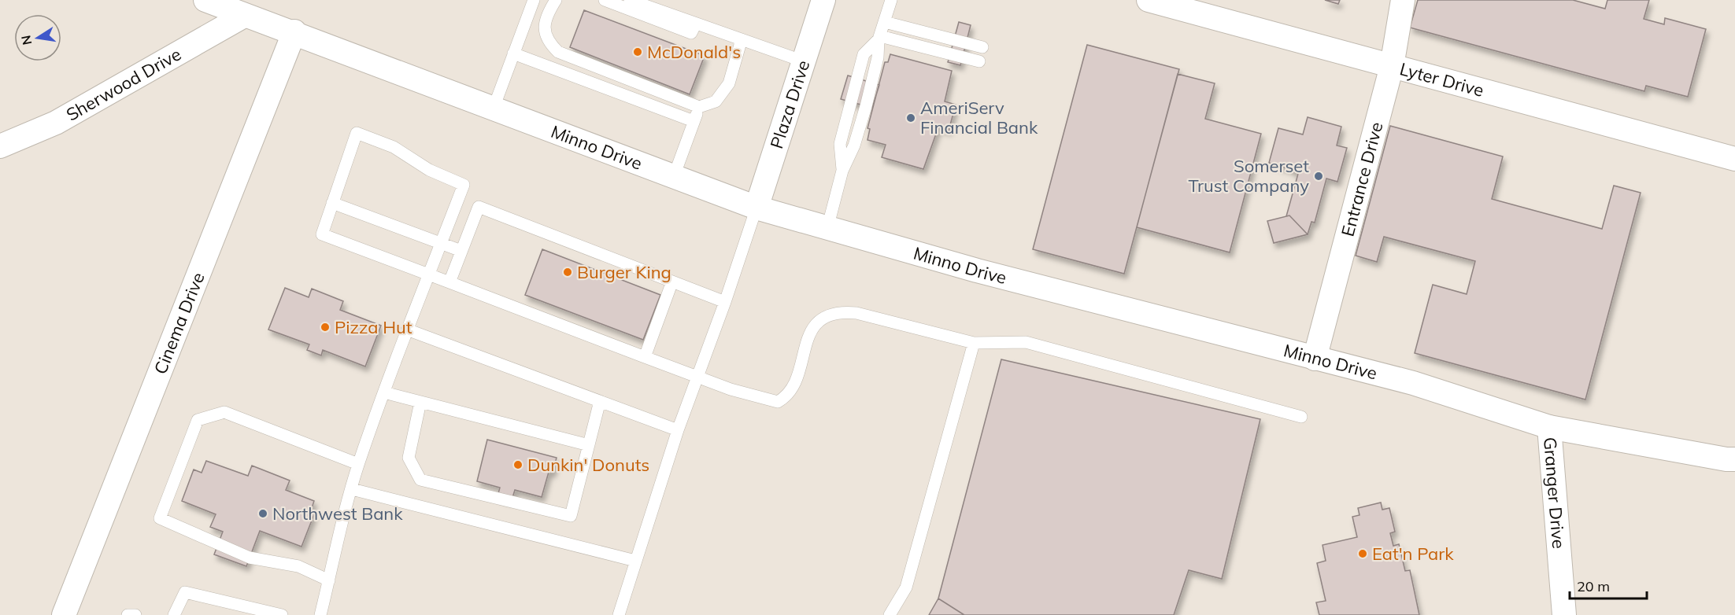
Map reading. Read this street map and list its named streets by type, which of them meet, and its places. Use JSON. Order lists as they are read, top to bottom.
{
  "streets": {
    "street": [
      "Lyter Drive",
      "Sherwood Drive",
      "Plaza Drive",
      "Minno Drive",
      "Entrance Drive",
      "Cinema Drive",
      "Granger Drive"
    ]
  },
  "crossings": [
    ["Lyter Drive", "Entrance Drive"],
    ["Sherwood Drive", "Minno Drive"],
    ["Plaza Drive", "Minno Drive"],
    ["Minno Drive", "Entrance Drive"],
    ["Minno Drive", "Cinema Drive"],
    ["Minno Drive", "Granger Drive"]
  ],
  "places": [
    "McDonald's",
    "AmeriServ Financial Bank",
    "Somerset Trust Company",
    "Burger King",
    "Pizza Hut",
    "Dunkin' Donuts",
    "Northwest Bank",
    "Eat'n Park"
  ],
  "scale_bar": "20 m",
  "north": "left"
}
